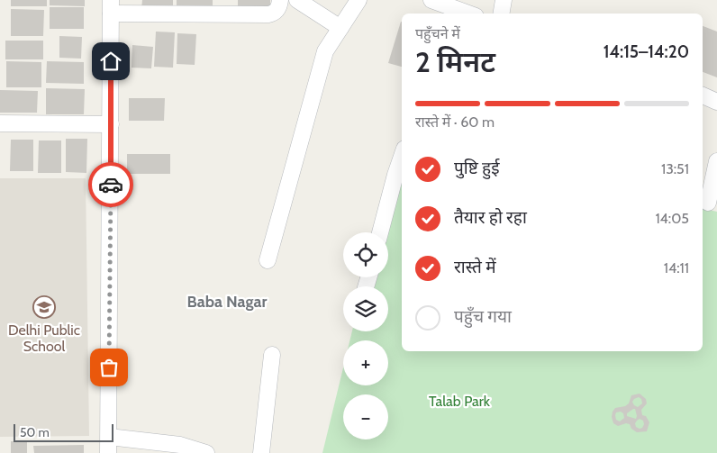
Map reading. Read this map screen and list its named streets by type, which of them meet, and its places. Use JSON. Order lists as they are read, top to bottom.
{
  "districts": ["Baba Nagar"],
  "parks": ["Talab Park"],
  "places": {
    "school or university": ["Delhi Public School"]
  },
  "scale_bar": "50 m",
  "page": {
    "heading": ["2 मिनट", "पहुँचने में", "14:15–14:20"],
    "bar": "रास्ते में · 60 m",
    "list": [
      ["पुष्टि हुई", "13:51"],
      ["तैयार हो रहा", "14:05"],
      ["रास्ते में", "14:11"],
      "पहुँच गया"
    ],
    "map_buttons": ["+", "−"],
    "scale": "50 m"
  }
}
